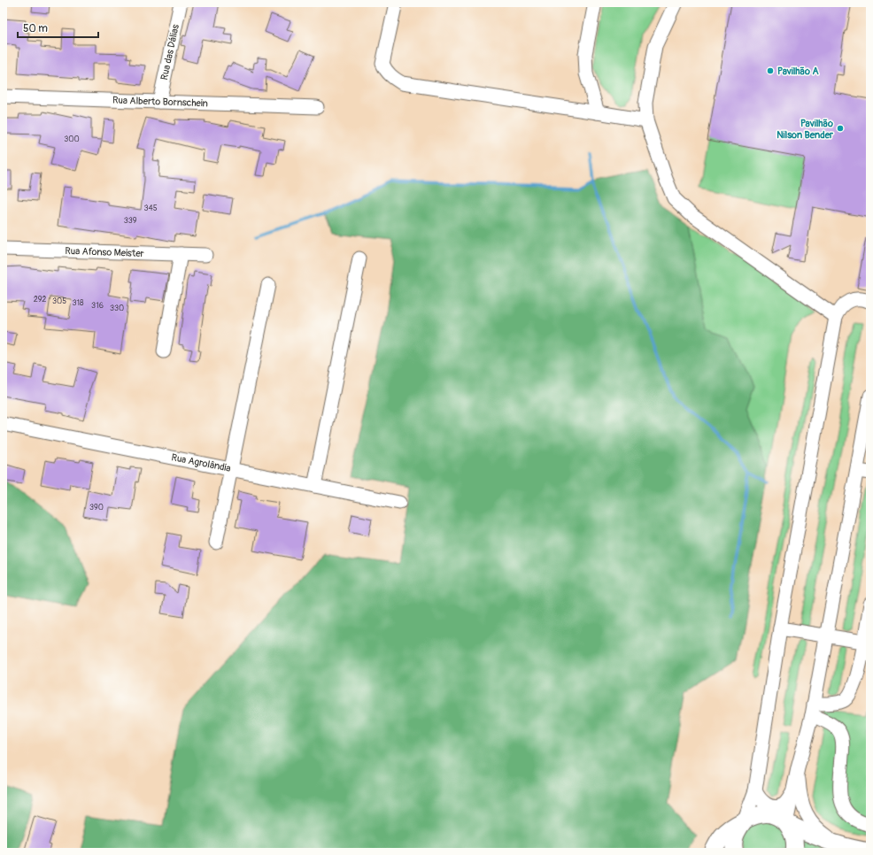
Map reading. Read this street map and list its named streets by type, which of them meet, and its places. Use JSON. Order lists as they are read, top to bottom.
{
  "streets": {
    "street": [
      "Rua das Dálias",
      "Rua Alberto Bornschein",
      "Rua Afonso Meister",
      "Rua Agrolândia"
    ]
  },
  "crossings": [
    ["Rua das Dálias", "Rua Alberto Bornschein"]
  ],
  "places": ["Pavilhão A", "Pavilhão Nilson Bender"],
  "house_numbers": [
    "300",
    "345",
    "339",
    "292",
    "305",
    "318",
    "316",
    "330",
    "390"
  ],
  "scale_bar": "50 m"
}
